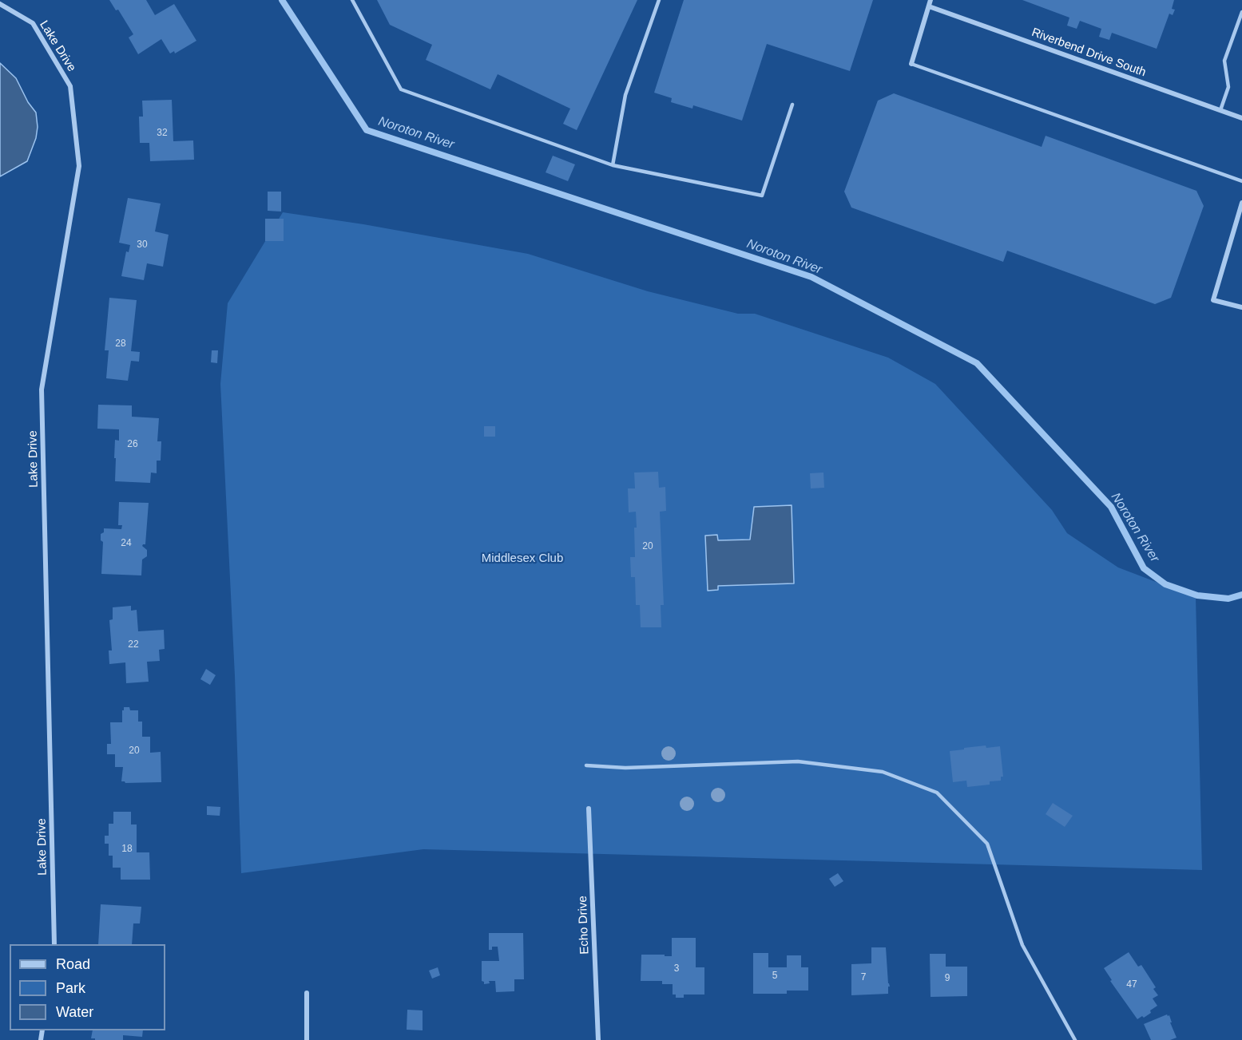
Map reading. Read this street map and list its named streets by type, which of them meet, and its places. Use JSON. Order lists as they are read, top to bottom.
{
  "streets": {
    "street": ["Lake Drive", "Riverbend Drive South", "Echo Drive"]
  },
  "water": ["Noroton River"],
  "parks": ["Middlesex Club"],
  "house_numbers": [
    "32",
    "30",
    "28",
    "26",
    "24",
    "20",
    "22",
    "20",
    "18",
    "3",
    "5",
    "7",
    "9",
    "47"
  ],
  "legend": ["Road", "Park", "Water"]
}
